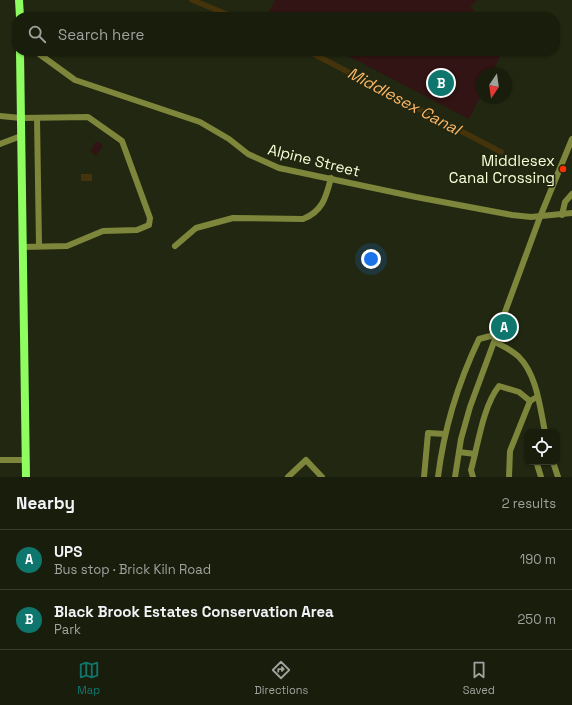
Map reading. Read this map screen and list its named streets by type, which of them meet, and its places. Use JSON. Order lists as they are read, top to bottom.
{
  "streets": {
    "street": ["Alpine Street"]
  },
  "water": ["Middlesex Canal"],
  "places": ["Middlesex Canal Crossing"],
  "north": "bottom",
  "page": {
    "search": "Search here",
    "pins": ["B", "A"],
    "heading": ["Nearby", "2 results"],
    "list": [
      {
        "mark": "A",
        "name": "UPS",
        "note": "Bus stop · Brick Kiln Road",
        "value": "190 m"
      },
      {
        "mark": "B",
        "name": "Black Brook Estates Conservation Area",
        "note": "Park",
        "value": "250 m"
      }
    ],
    "nav": ["Map", "Directions", "Saved"]
  }
}
